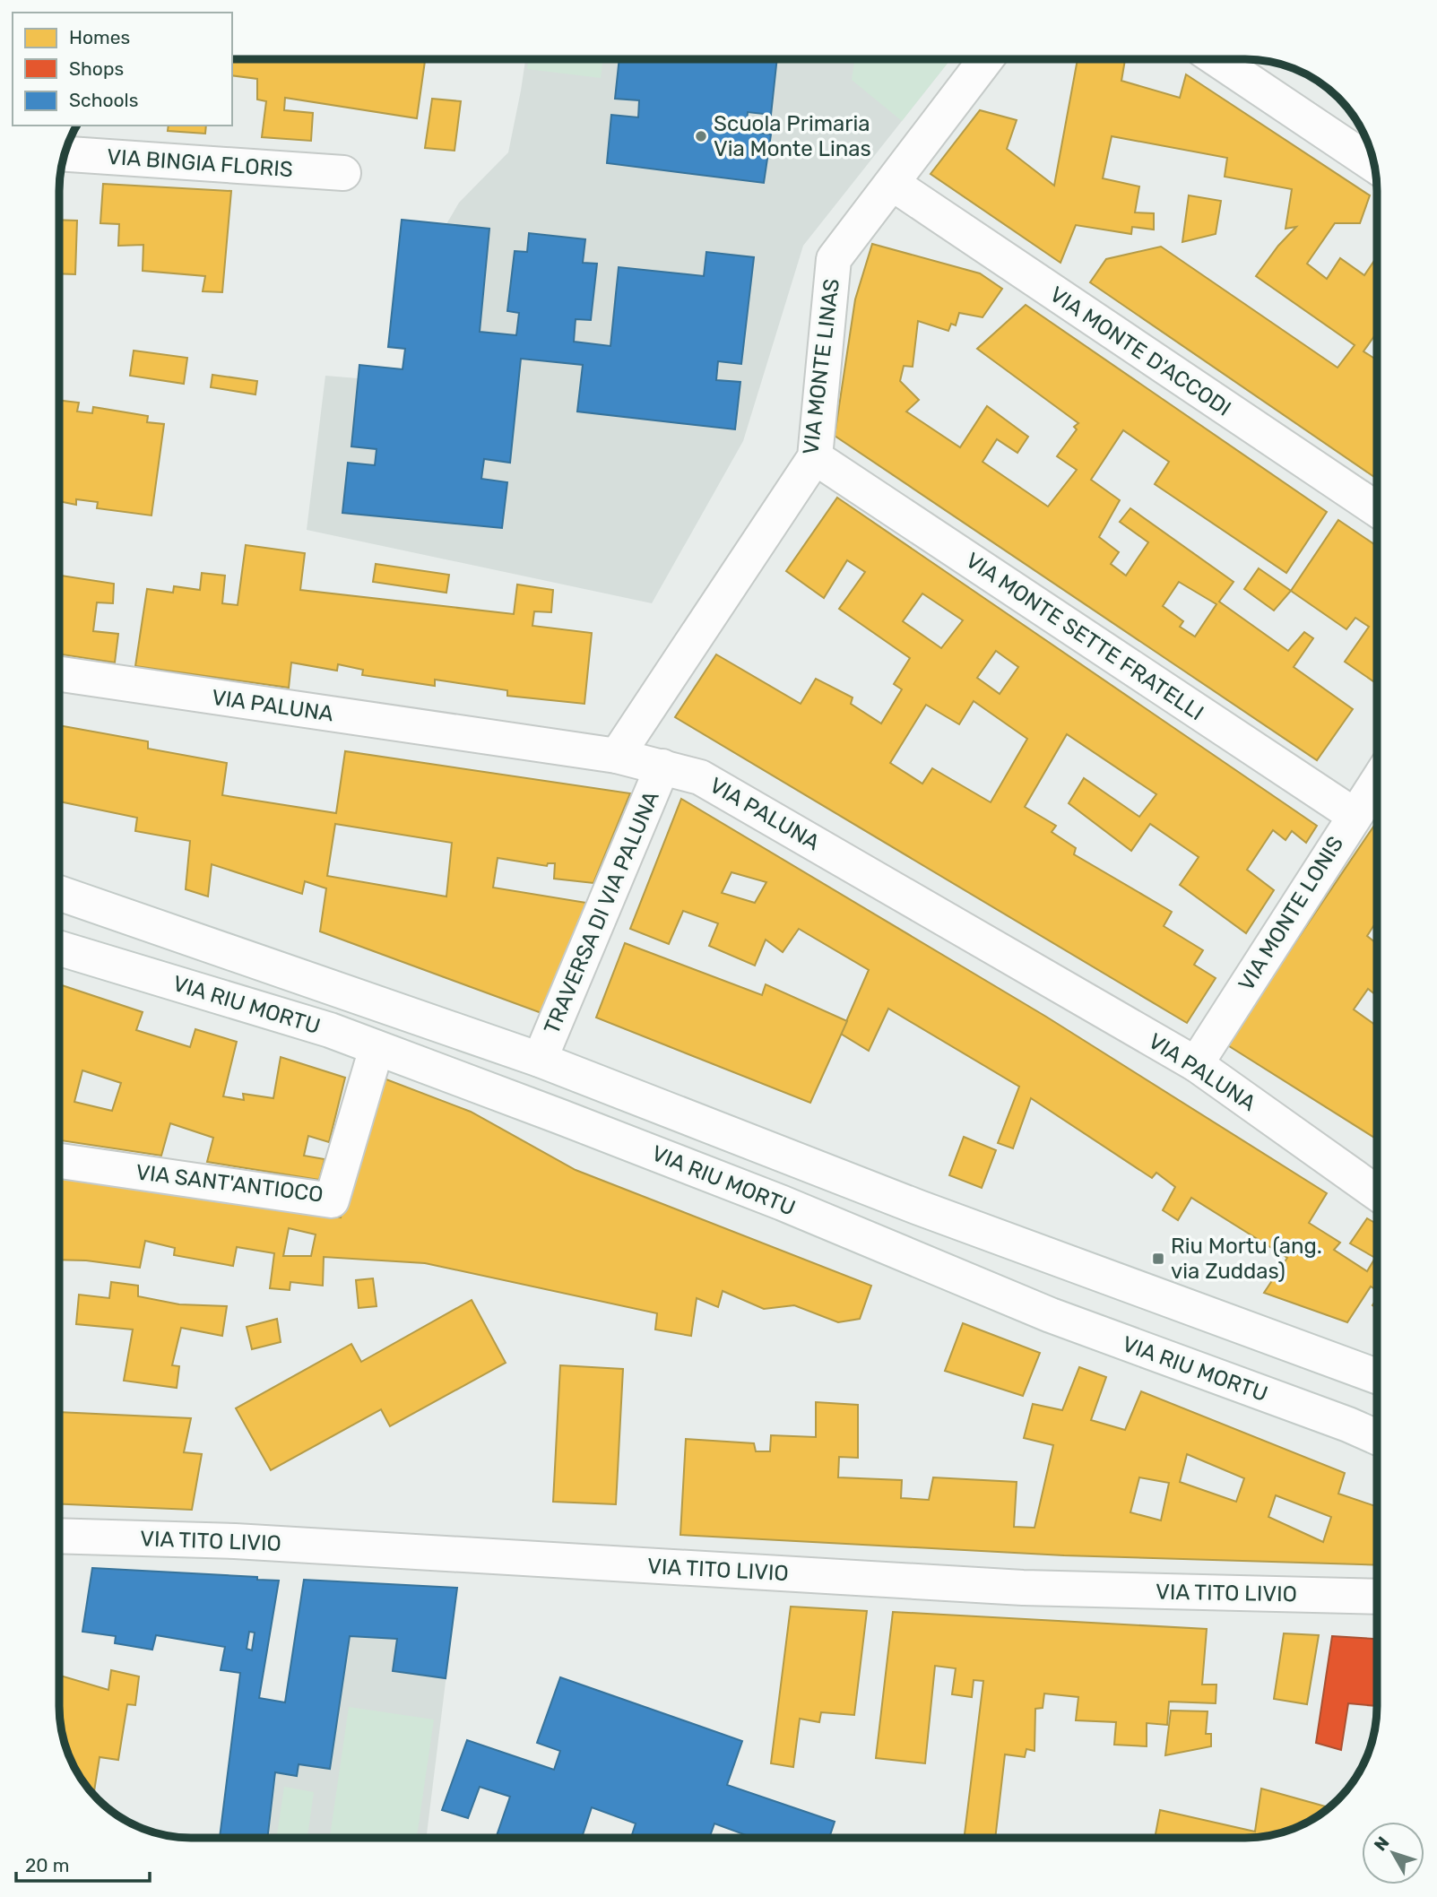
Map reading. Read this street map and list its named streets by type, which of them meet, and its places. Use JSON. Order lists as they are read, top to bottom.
{
  "streets": {
    "street": [
      "VIA BINGIA FLORIS",
      "VIA MONTE D'ACCODI",
      "VIA MONTE LINAS",
      "VIA MONTE SETTE FRATELLI",
      "VIA PALUNA",
      "TRAVERSA DI VIA PALUNA",
      "VIA MONTE LONIS",
      "VIA RIU MORTU",
      "VIA SANT'ANTIOCO",
      "VIA TITO LIVIO"
    ]
  },
  "crossings": [
    ["VIA MONTE D'ACCODI", "VIA MONTE LINAS"],
    ["VIA MONTE LINAS", "VIA MONTE SETTE FRATELLI"],
    ["VIA MONTE LINAS", "VIA PALUNA"],
    ["VIA MONTE SETTE FRATELLI", "VIA MONTE LONIS"],
    ["VIA PALUNA", "TRAVERSA DI VIA PALUNA"],
    ["VIA PALUNA", "VIA MONTE LONIS"],
    ["TRAVERSA DI VIA PALUNA", "VIA RIU MORTU"],
    ["VIA RIU MORTU", "VIA SANT'ANTIOCO"]
  ],
  "places": {
    "other": ["Scuola Primaria Via Monte Linas"],
    "transit": ["Riu Mortu (ang. via Zuddas)"]
  },
  "legend": ["Homes", "Shops", "Schools"],
  "scale_bar": "20 m",
  "north": "top left"
}
